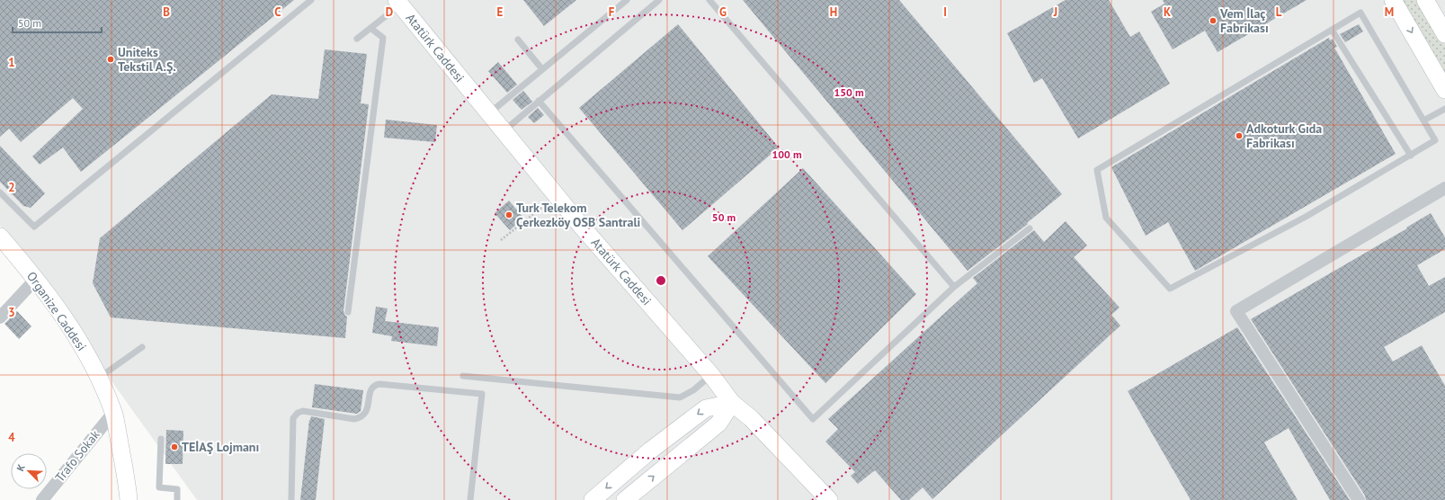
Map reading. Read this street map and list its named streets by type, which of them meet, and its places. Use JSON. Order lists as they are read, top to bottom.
{
  "streets": {
    "street": ["Atatürk Caddesi", "Organize Caddesi", "Trafo Sokak"]
  },
  "crossings": [
    ["Organize Caddesi", "Trafo Sokak"]
  ],
  "places": [
    "Vem İlaç Fabrikası",
    "Uniteks Tekstil A.Ş.",
    "Adkoturk Gıda Fabrikası",
    "Turk Telekom Çerkezköy OSB Santrali",
    "TEİAŞ Lojmanı"
  ],
  "scale_bar": "50 m",
  "north": "top left",
  "grid": {
    "columns": [
      "B",
      "C",
      "D",
      "E",
      "F",
      "G",
      "H",
      "I",
      "J",
      "K",
      "L",
      "M"
    ],
    "rows": [
      "1",
      "2",
      "3",
      "4"
    ]
  },
  "rings": ["150 m", "100 m", "50 m"]
}
